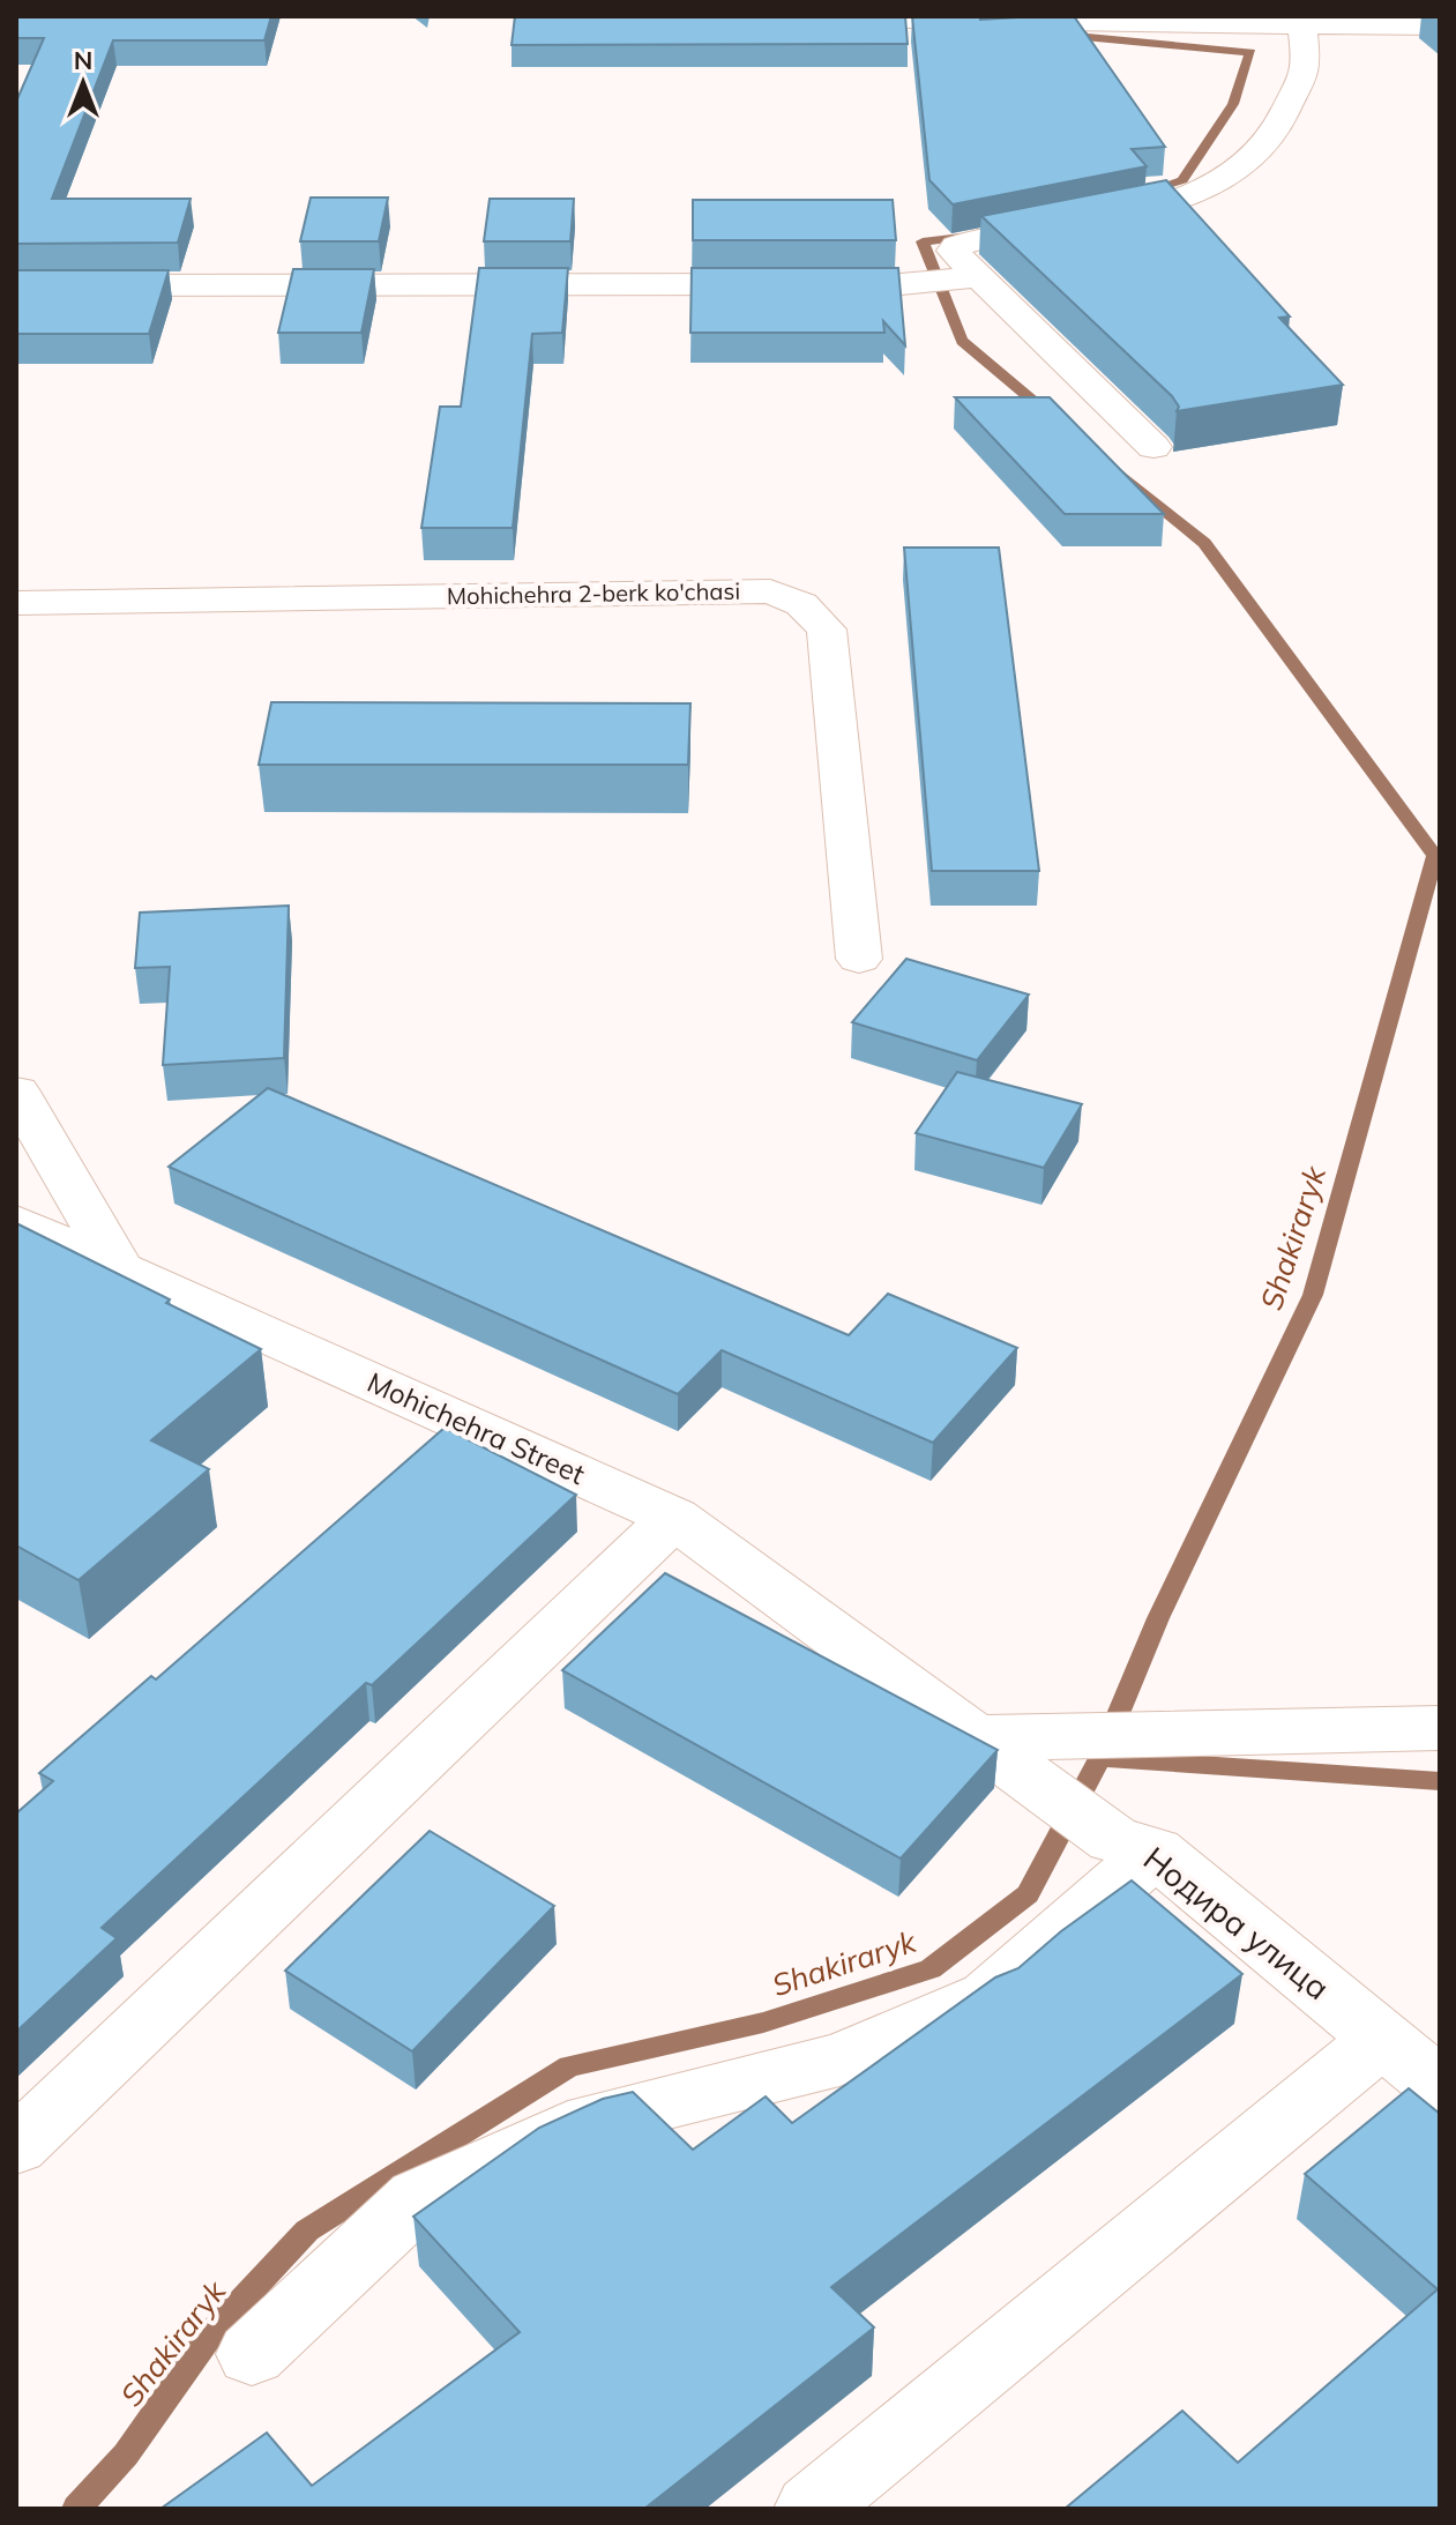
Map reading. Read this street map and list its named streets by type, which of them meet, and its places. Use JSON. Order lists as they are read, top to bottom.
{
  "streets": {
    "street": ["Mohichehra 2-berk ko'chasi", "Mohichehra Street", "Нодира улица"]
  },
  "crossings": [
    ["Mohichehra Street", "Нодира улица"]
  ],
  "water": ["Shakiraryk"],
  "north": "top"
}
